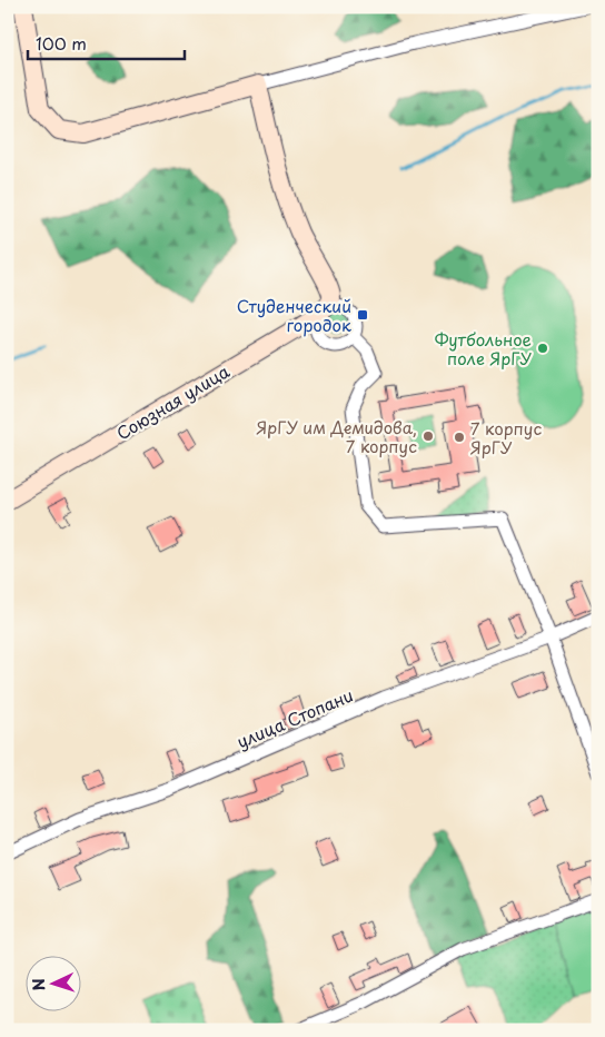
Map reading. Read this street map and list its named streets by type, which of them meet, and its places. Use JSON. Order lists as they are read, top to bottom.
{
  "streets": {
    "street": ["Союзная улица", "улица Стопани"]
  },
  "places": {
    "transit": ["Студенческий городок"],
    "other": ["Футбольное поле ЯрГУ", "ЯрГУ им Демидова, 7 корпус", "7 корпус ЯрГУ"]
  },
  "scale_bar": "100 m",
  "north": "left"
}
